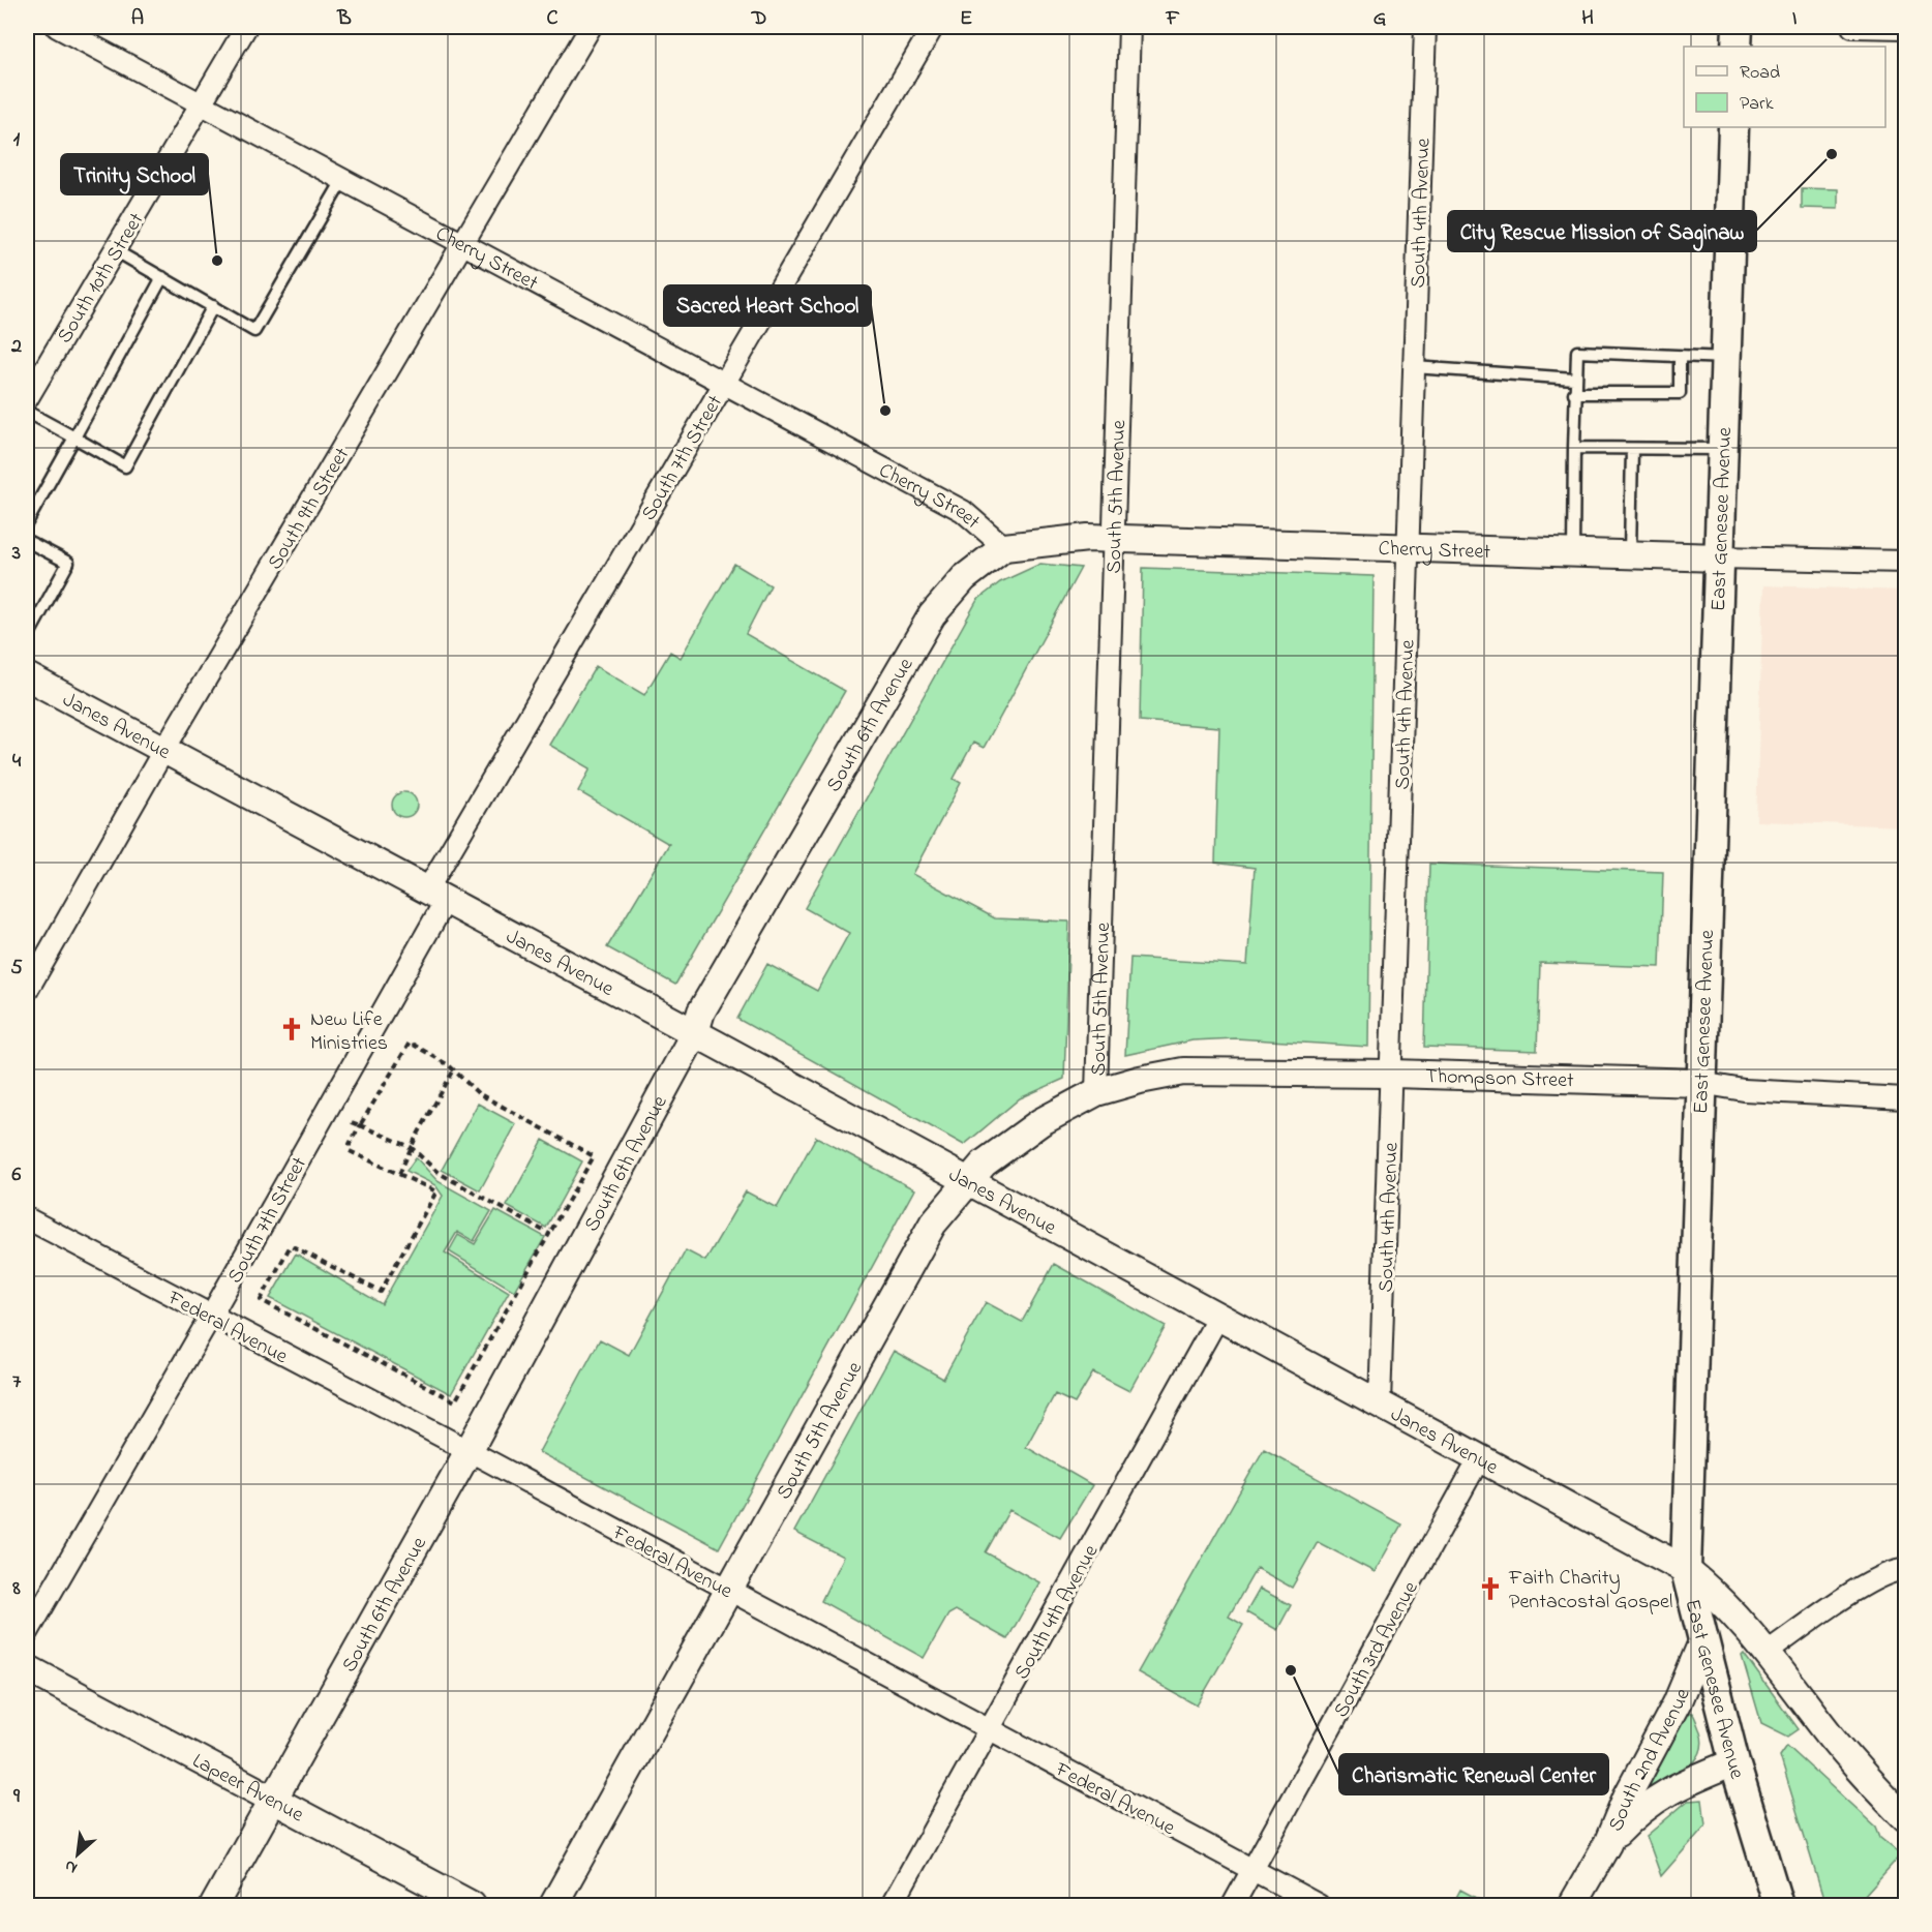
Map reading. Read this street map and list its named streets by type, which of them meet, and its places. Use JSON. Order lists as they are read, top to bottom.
{
  "streets": {
    "main road": ["East Genesee Avenue"],
    "street": [
      "South 4th Avenue",
      "Cherry Street",
      "South 10th Street",
      "South 7th Street",
      "South 5th Avenue",
      "South 9th Street",
      "South 6th Avenue",
      "Janes Avenue",
      "Thompson Street",
      "Federal Avenue",
      "South 3rd Avenue",
      "South 2nd Avenue",
      "Lapeer Avenue"
    ]
  },
  "crossings": [
    ["South 4th Avenue", "Cherry Street"],
    ["South 4th Avenue", "Janes Avenue"],
    ["South 4th Avenue", "Thompson Street"],
    ["South 4th Avenue", "Federal Avenue"],
    ["Cherry Street", "South 10th Street"],
    ["Cherry Street", "South 7th Street"],
    ["Cherry Street", "South 5th Avenue"],
    ["Cherry Street", "South 9th Street"],
    ["Cherry Street", "East Genesee Avenue"],
    ["Cherry Street", "South 6th Avenue"],
    ["South 7th Street", "Janes Avenue"],
    ["South 7th Street", "Federal Avenue"],
    ["South 5th Avenue", "Janes Avenue"],
    ["South 5th Avenue", "Thompson Street"],
    ["South 5th Avenue", "Federal Avenue"],
    ["South 9th Street", "Janes Avenue"],
    ["East Genesee Avenue", "Janes Avenue"],
    ["East Genesee Avenue", "Thompson Street"],
    ["East Genesee Avenue", "South 2nd Avenue"],
    ["South 6th Avenue", "Janes Avenue"],
    ["South 6th Avenue", "Federal Avenue"],
    ["South 6th Avenue", "Lapeer Avenue"],
    ["Janes Avenue", "South 3rd Avenue"],
    ["Federal Avenue", "South 3rd Avenue"]
  ],
  "places": {
    "other": [
      "City Rescue Mission of Saginaw",
      "Trinity School",
      "Sacred Heart School",
      "Charismatic Renewal Center"
    ],
    "church": ["New Life Ministries", "Faith Charity Pentacostal Gospel"]
  },
  "legend": ["Road", "Park"],
  "north": "bottom left",
  "grid": {
    "columns": [
      "A",
      "B",
      "C",
      "D",
      "E",
      "F",
      "G",
      "H",
      "I"
    ],
    "rows": [
      "1",
      "2",
      "3",
      "4",
      "5",
      "6",
      "7",
      "8",
      "9"
    ]
  }
}
